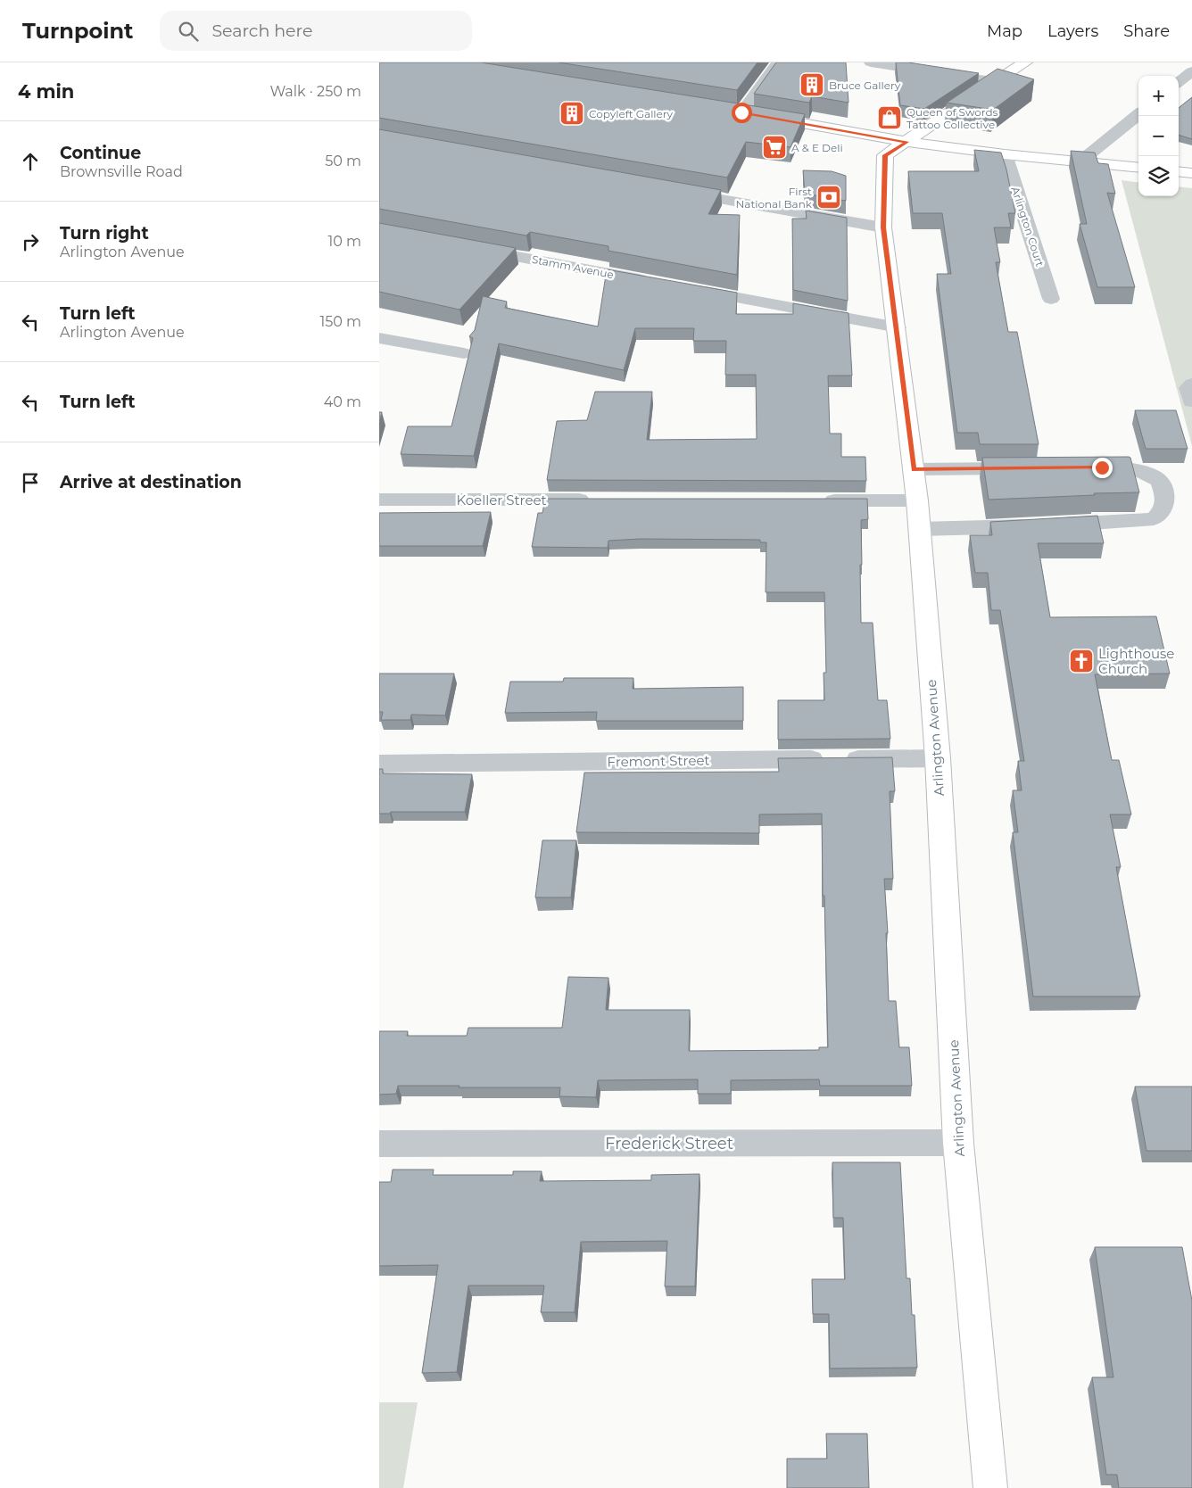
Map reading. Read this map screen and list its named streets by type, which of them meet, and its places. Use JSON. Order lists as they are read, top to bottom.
{
  "streets": {
    "main road": ["Arlington Avenue"],
    "street": [
      "Arlington Court",
      "Stamm Avenue",
      "Koeller Street",
      "Fremont Street",
      "Frederick Street"
    ]
  },
  "crossings": [
    ["Arlington Avenue", "Fremont Street"],
    ["Arlington Avenue", "Frederick Street"]
  ],
  "places": {
    "building": ["Bruce Gallery", "Copyleft Gallery"],
    "shop": ["Queen of Swords Tattoo Collective"],
    "supermarket": ["A & E Deli"],
    "bank": ["First National Bank"],
    "church": ["Lighthouse Church"]
  },
  "page": {
    "header": "Turnpoint",
    "search": "Search here",
    "nav": ["Map", "Layers", "Share"],
    "heading": ["4 min", "Walk · 250 m"],
    "map_buttons": ["+", "−"],
    "list": [
      ["Continue", "Brownsville Road", "50 m"],
      ["Turn right", "Arlington Avenue", "10 m"],
      ["Turn left", "Arlington Avenue", "150 m"],
      ["Turn left", "40 m"],
      "Arrive at destination"
    ]
  }
}
